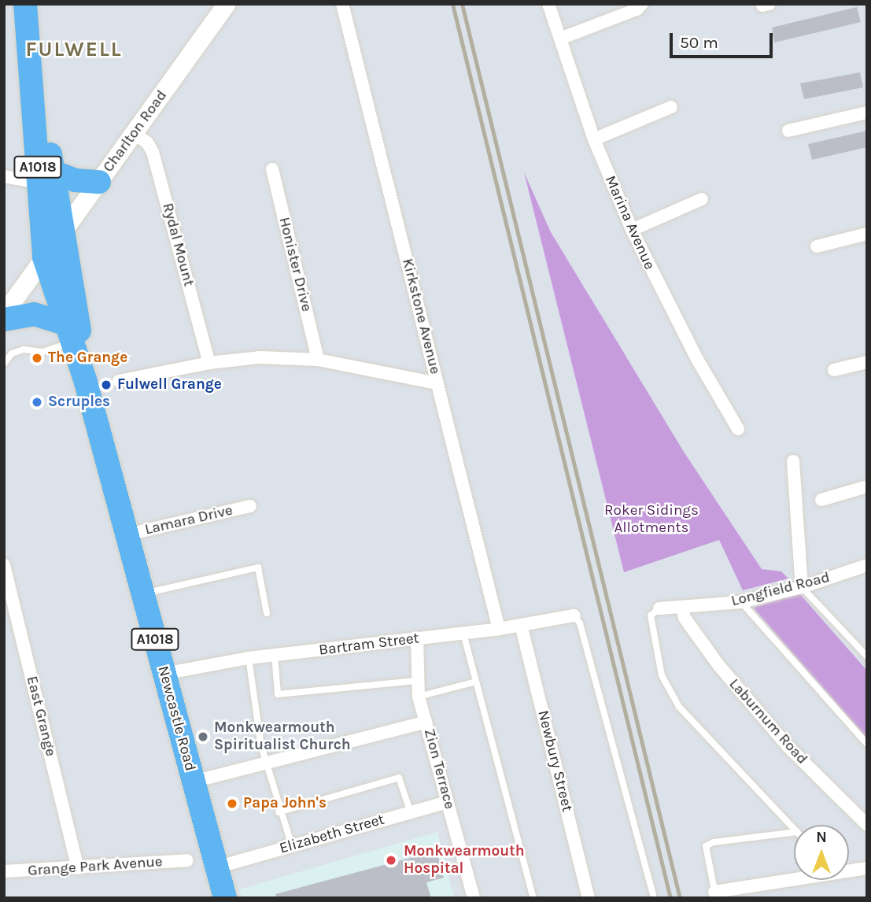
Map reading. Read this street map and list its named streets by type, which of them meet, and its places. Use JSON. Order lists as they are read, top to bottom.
{
  "streets": {
    "highway": ["A1018", "Newcastle Road"],
    "main road": ["Charlton Road"],
    "street": [
      "Marina Avenue",
      "Rydal Mount",
      "Honister Drive",
      "Kirkstone Avenue",
      "Lamara Drive",
      "Longfield Road",
      "Bartram Street",
      "East Grange",
      "Laburnum Road",
      "Newbury Street",
      "Zion Terrace",
      "Elizabeth Street",
      "Grange Park Avenue"
    ]
  },
  "crossings": [
    ["Charlton Road", "A1018"],
    ["Charlton Road", "Rydal Mount"],
    ["Charlton Road", "Newcastle Road"],
    ["A1018", "Newcastle Road"],
    ["Kirkstone Avenue", "Bartram Street"],
    ["Lamara Drive", "Newcastle Road"],
    ["Longfield Road", "Laburnum Road"],
    ["Bartram Street", "Newcastle Road"],
    ["Bartram Street", "Newbury Street"],
    ["Bartram Street", "Zion Terrace"],
    ["East Grange", "Grange Park Avenue"],
    ["Newcastle Road", "Elizabeth Street"],
    ["Zion Terrace", "Elizabeth Street"]
  ],
  "districts": ["FULWELL"],
  "parks": ["Roker Sidings Allotments"],
  "places": [
    "The Grange",
    "Fulwell Grange",
    "Scruples",
    "Monkwearmouth Spiritualist Church",
    "Papa John's",
    "Monkwearmouth Hospital"
  ],
  "scale_bar": "50 m",
  "north": "top"
}
